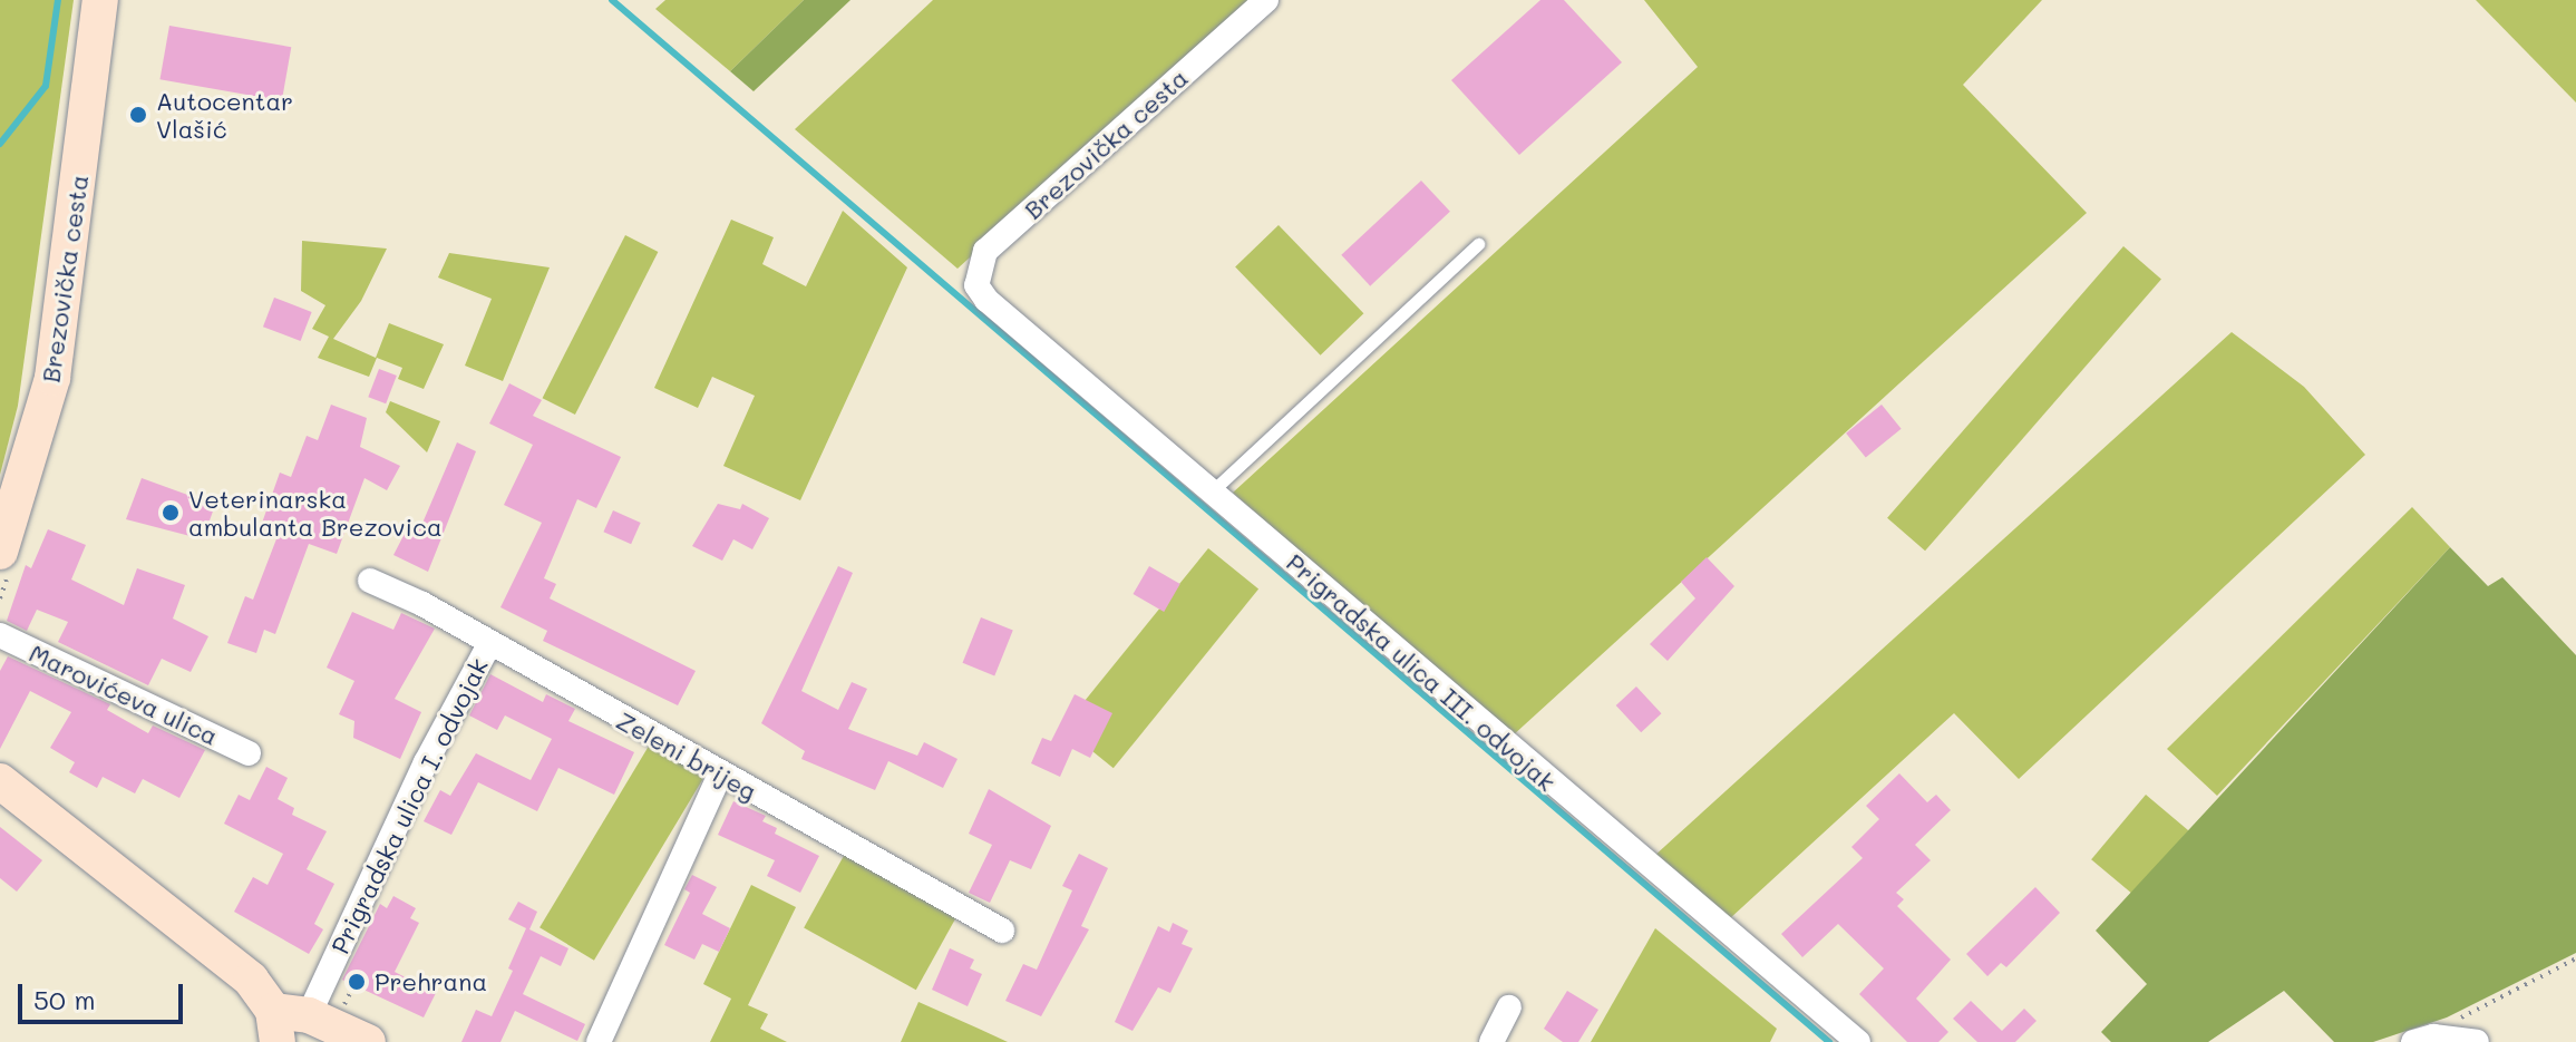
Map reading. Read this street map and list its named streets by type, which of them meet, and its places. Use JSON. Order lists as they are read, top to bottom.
{
  "streets": {
    "main road": ["Brezovička cesta"],
    "street": [
      "Prigradska ulica III. odvojak",
      "Marovićeva ulica",
      "Zeleni brijeg",
      "Prigradska ulica I. odvojak"
    ]
  },
  "crossings": [
    ["Brezovička cesta", "Prigradska ulica III. odvojak"],
    ["Zeleni brijeg", "Prigradska ulica I. odvojak"]
  ],
  "places": ["Autocentar Vlašić", "Veterinarska ambulanta Brezovica", "Prehrana"],
  "scale_bar": "50 m"
}
